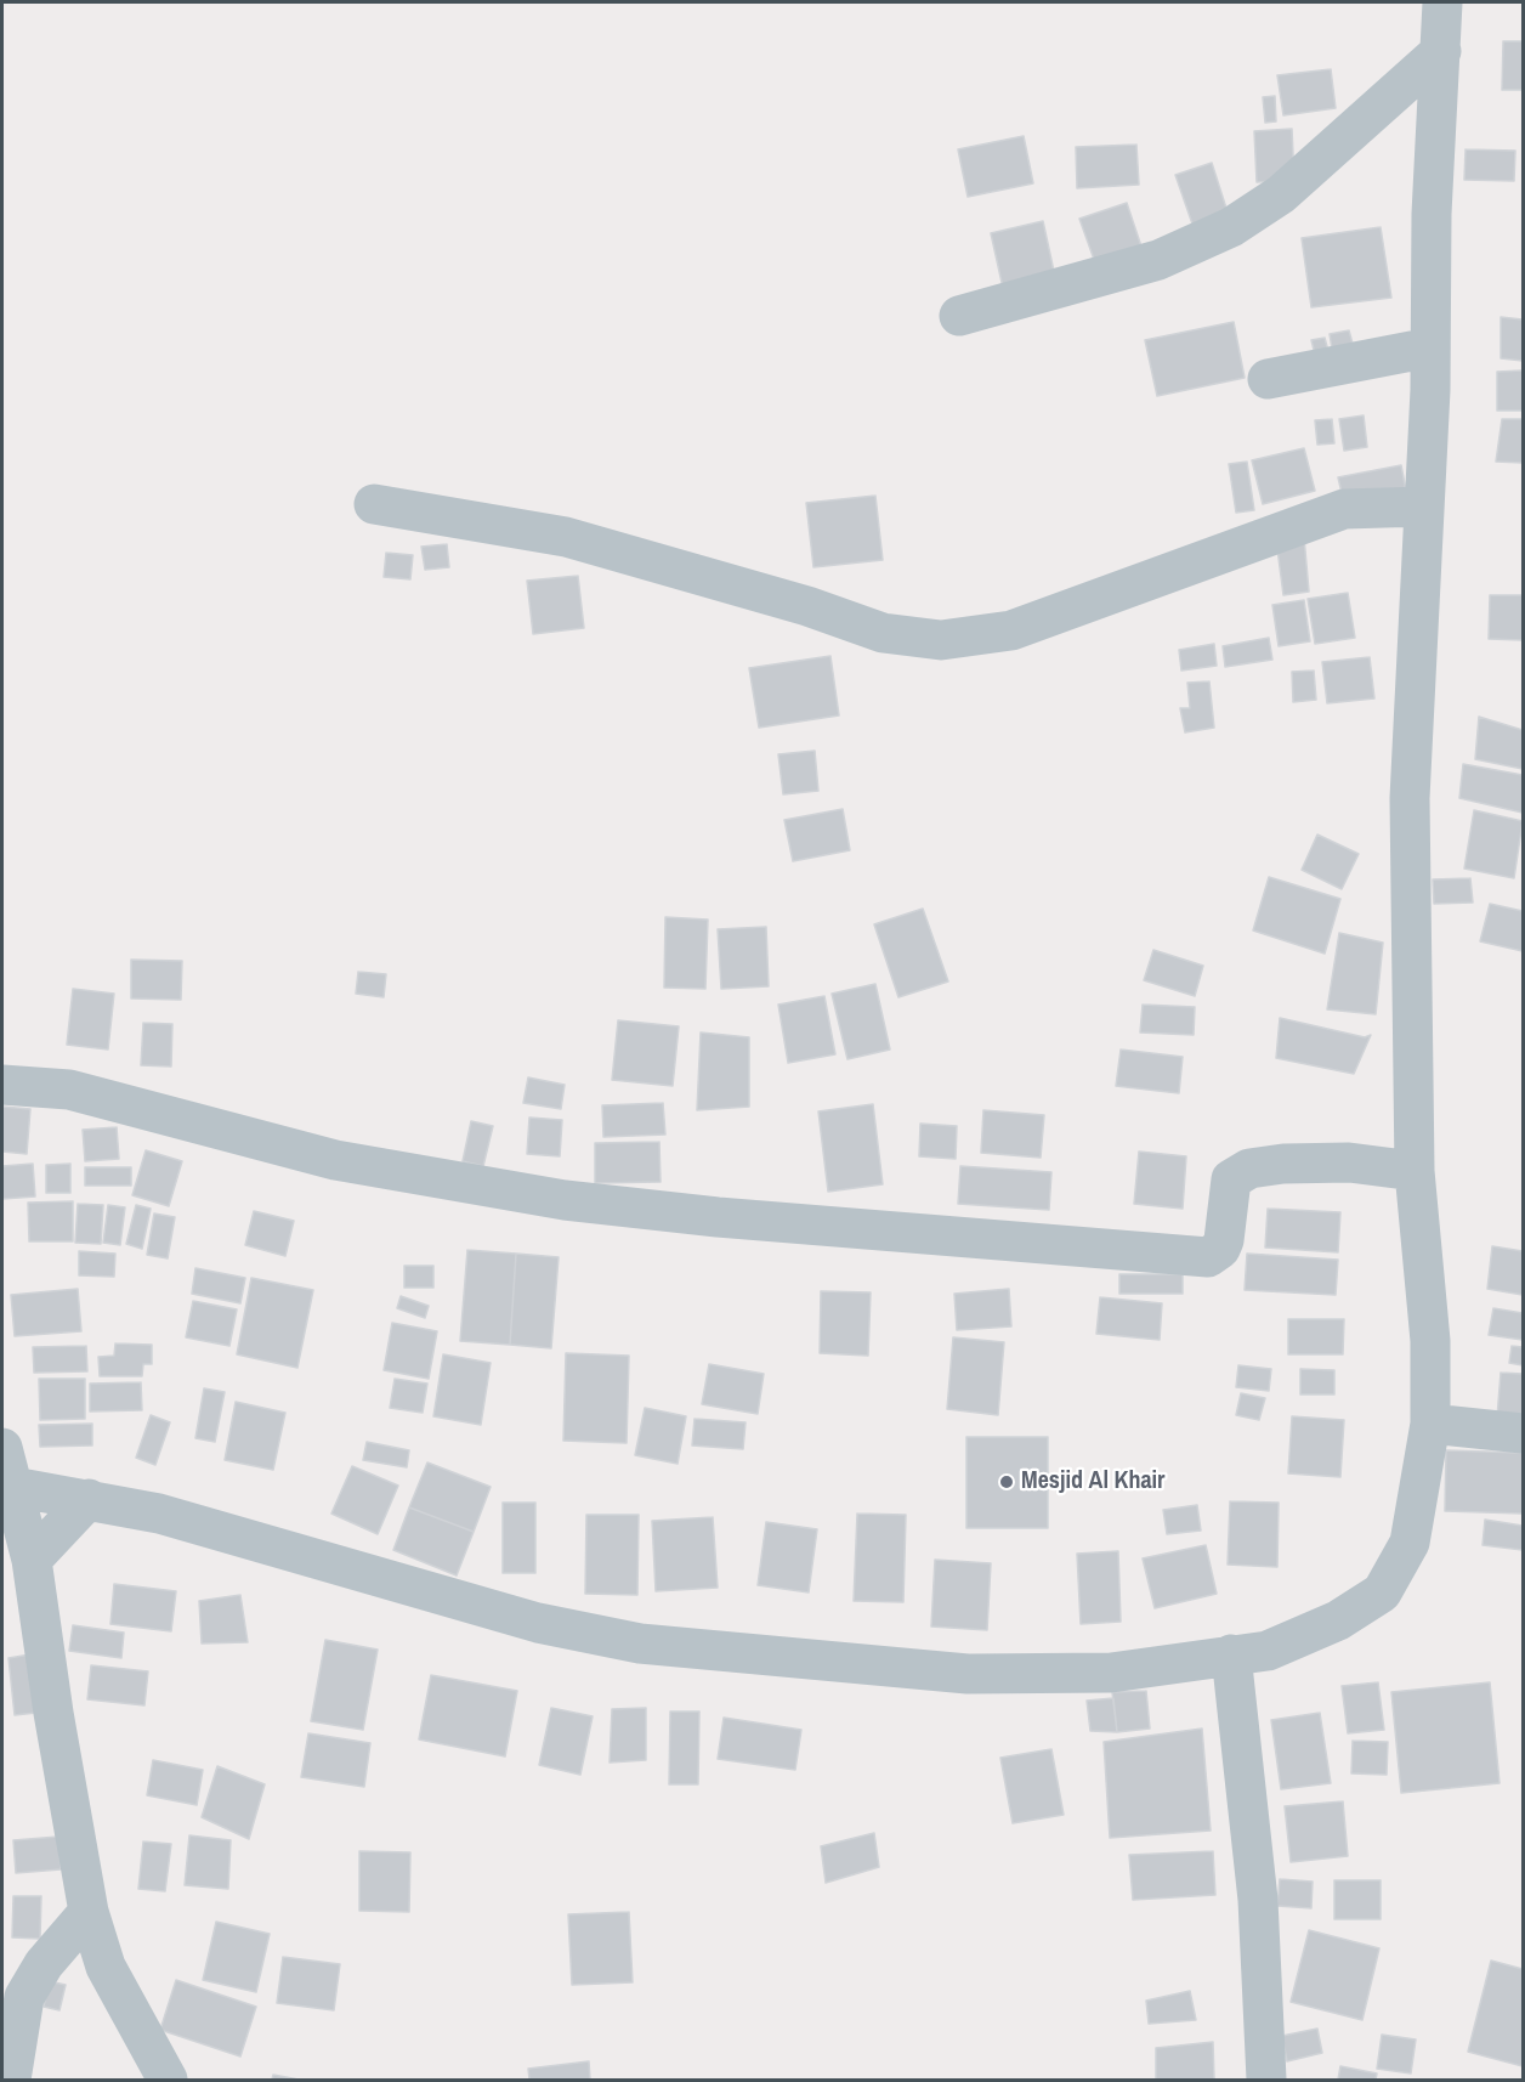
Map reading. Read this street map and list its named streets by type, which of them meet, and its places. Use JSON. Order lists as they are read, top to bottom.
{
  "places": ["Mesjid Al Khair"]
}
